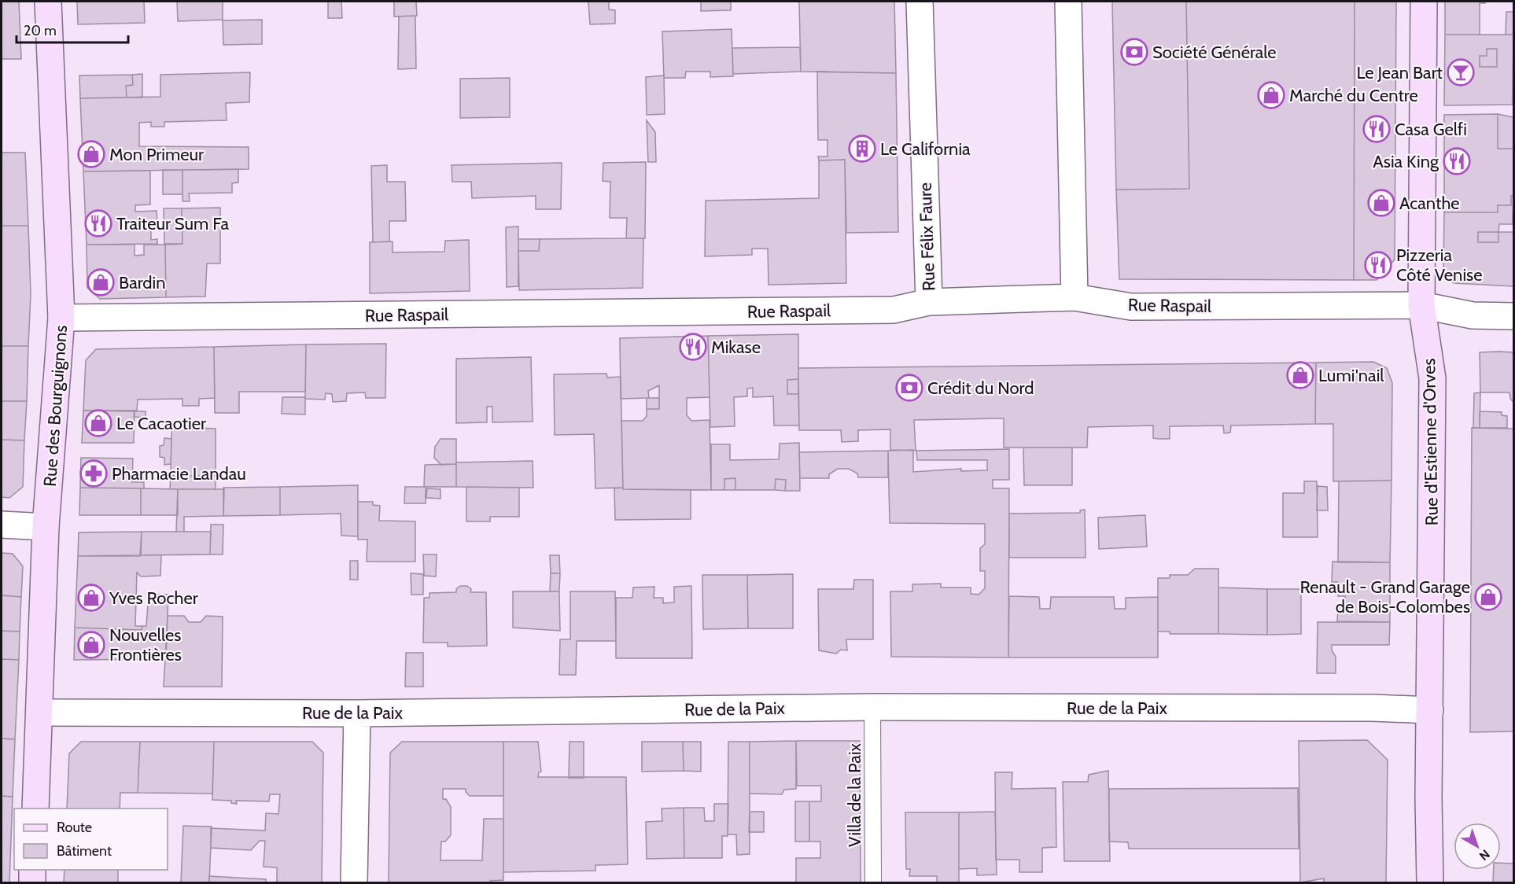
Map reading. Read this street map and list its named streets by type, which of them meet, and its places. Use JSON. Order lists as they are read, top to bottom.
{
  "streets": {
    "street": [
      "Rue Félix Faure",
      "Rue Raspail",
      "Rue des Bourguignons",
      "Rue d'Estienne d'Orves",
      "Rue de la Paix"
    ],
    "lane": ["Villa de la Paix"]
  },
  "crossings": [
    ["Rue Félix Faure", "Rue Raspail"],
    ["Rue Raspail", "Rue des Bourguignons"],
    ["Rue Raspail", "Rue d'Estienne d'Orves"],
    ["Rue des Bourguignons", "Rue de la Paix"],
    ["Rue d'Estienne d'Orves", "Rue de la Paix"],
    ["Rue de la Paix", "Villa de la Paix"]
  ],
  "places": {
    "bank": ["Société Générale", "Crédit du Nord"],
    "bar": ["Le Jean Bart"],
    "shop": [
      "Marché du Centre",
      "Mon Primeur",
      "Acanthe",
      "Bardin",
      "Lumi'nail",
      "Le Cacaotier",
      "Renault - Grand Garage de Bois-Colombes",
      "Yves Rocher",
      "Nouvelles Frontières"
    ],
    "restaurant": [
      "Casa Gelfi",
      "Asia King",
      "Traiteur Sum Fa",
      "Pizzeria Côté Venise",
      "Mikase"
    ],
    "building": ["Le California"],
    "pharmacy": ["Pharmacie Landau"]
  },
  "legend": ["Route", "Bâtiment"],
  "scale_bar": "20 m",
  "north": "bottom right"
}
